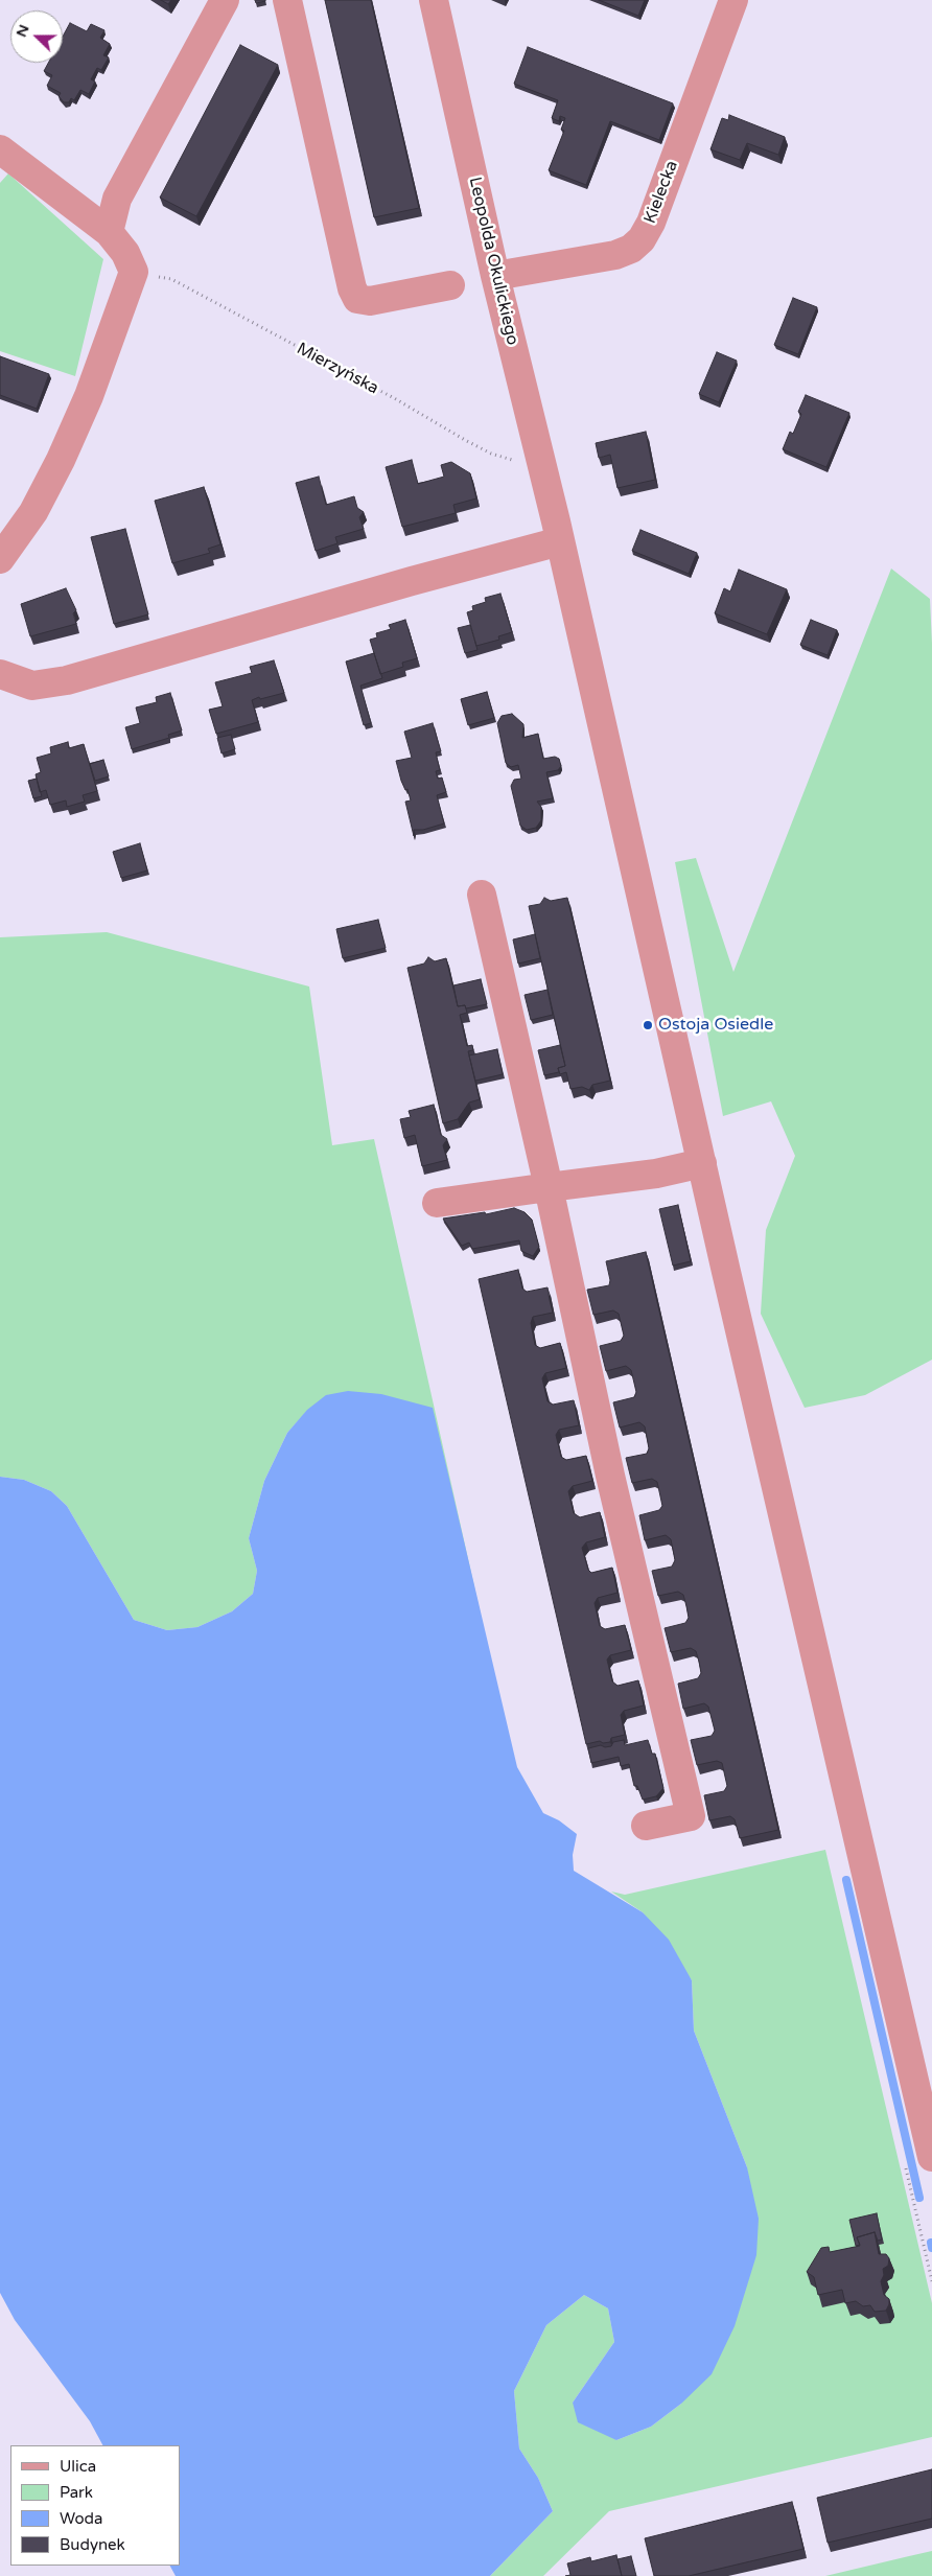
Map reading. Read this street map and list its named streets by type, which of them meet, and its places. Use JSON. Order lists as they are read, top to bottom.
{
  "streets": {
    "street": ["Kielecka", "Leopolda Okulickiego"],
    "path": ["Mierzyńska"]
  },
  "crossings": [
    ["Kielecka", "Leopolda Okulickiego"],
    ["Leopolda Okulickiego", "Mierzyńska"]
  ],
  "places": ["Ostoja Osiedle"],
  "legend": [
    "Ulica",
    "Park",
    "Woda",
    "Budynek"
  ],
  "north": "left"
}
